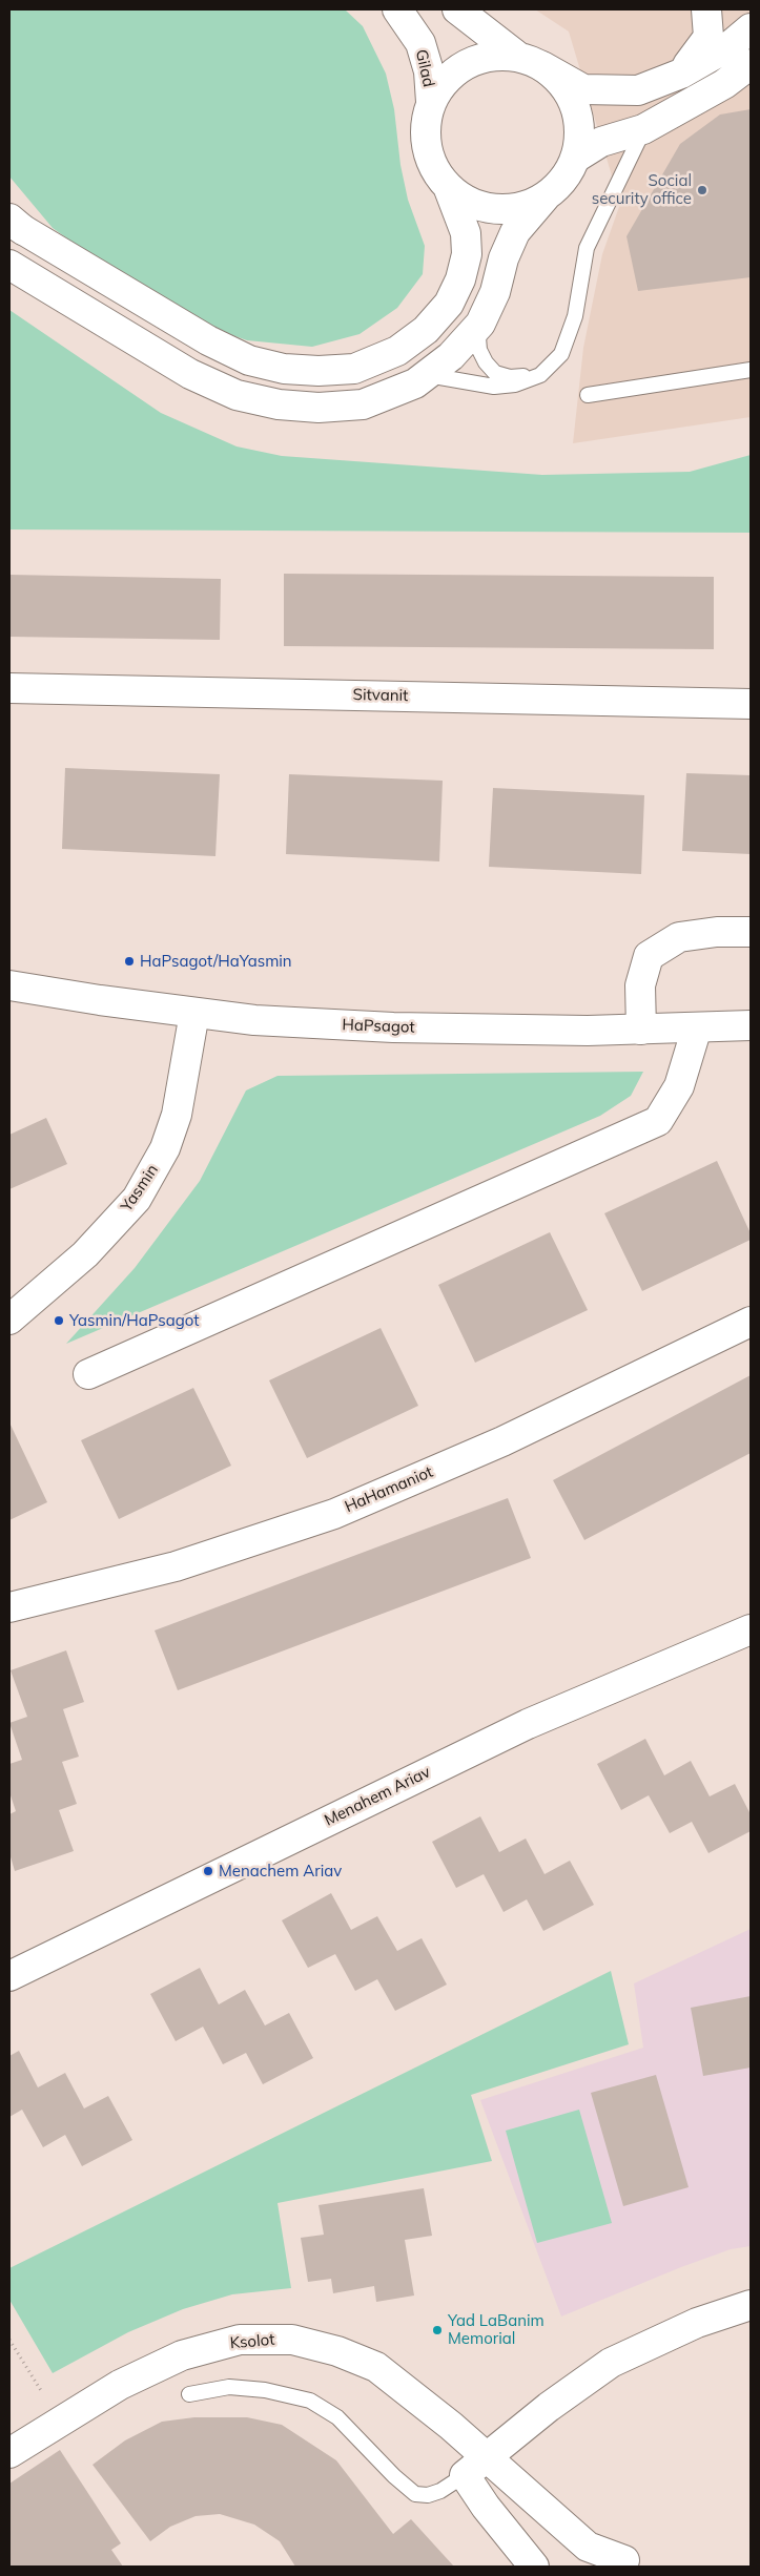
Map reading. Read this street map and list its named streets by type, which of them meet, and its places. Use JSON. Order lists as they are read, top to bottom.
{
  "streets": {
    "street": [
      "Gilad",
      "Sitvanit",
      "HaPsagot",
      "Yasmin",
      "HaHamaniot",
      "Menahem Ariav",
      "Ksolot"
    ]
  },
  "crossings": [
    ["HaPsagot", "Yasmin"]
  ],
  "places": [
    "Social security office",
    "HaPsagot/HaYasmin",
    "Yasmin/HaPsagot",
    "Menachem Ariav",
    "Yad LaBanim Memorial"
  ]
}
